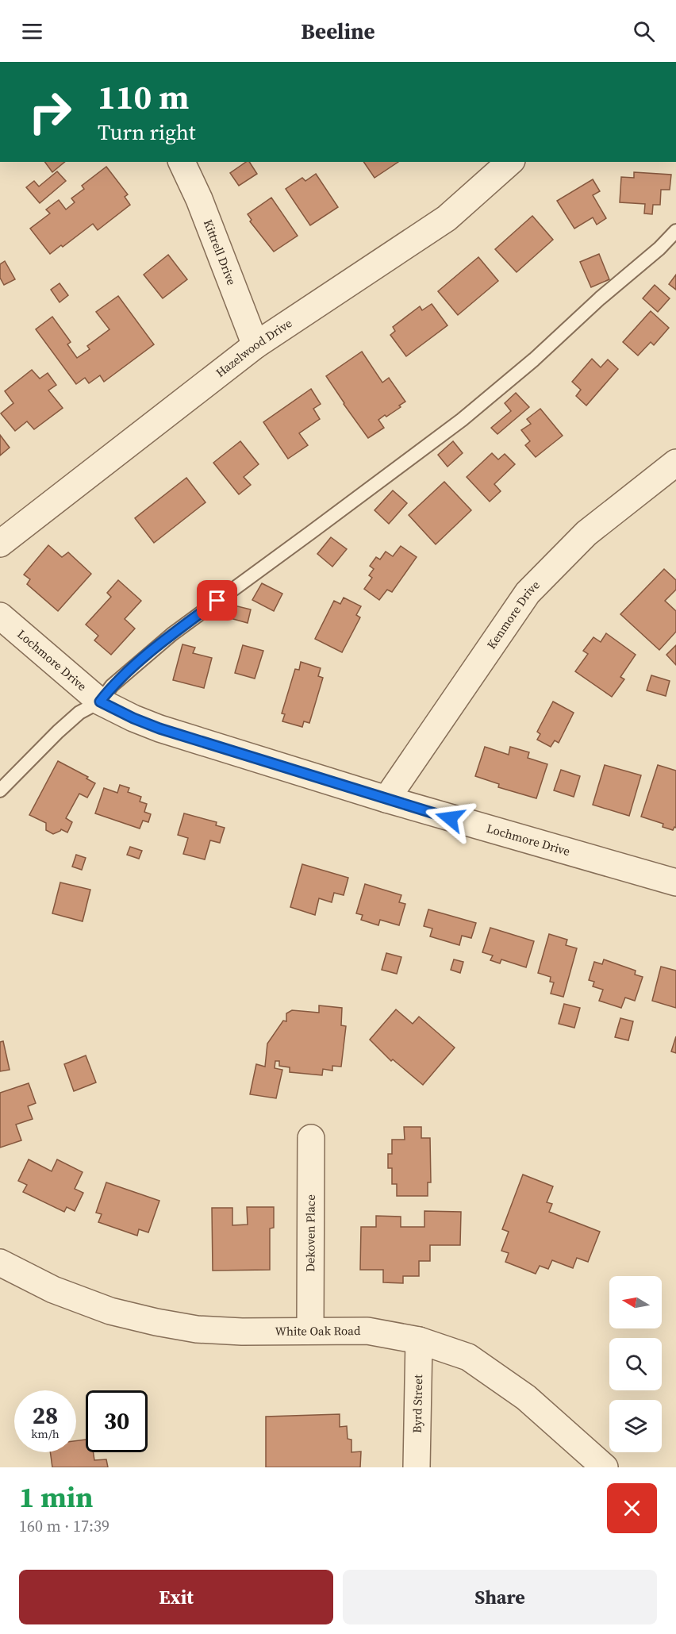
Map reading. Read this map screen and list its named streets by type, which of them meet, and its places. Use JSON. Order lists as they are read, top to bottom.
{
  "streets": {
    "street": [
      "Kittrell Drive",
      "Hazelwood Drive",
      "Kenmore Drive",
      "Lochmore Drive",
      "Dekoven Place",
      "White Oak Road",
      "Byrd Street"
    ]
  },
  "crossings": [
    ["Kittrell Drive", "Hazelwood Drive"],
    ["Kenmore Drive", "Lochmore Drive"],
    ["Dekoven Place", "White Oak Road"],
    ["White Oak Road", "Byrd Street"]
  ],
  "north": "left",
  "page": {
    "header": "Beeline",
    "turn": ["110 m", "Turn right"],
    "speed": "28 km/h",
    "limit": "30",
    "heading": ["1 min", "160 m · 17:39"],
    "buttons": ["Exit", "Share"]
  }
}
